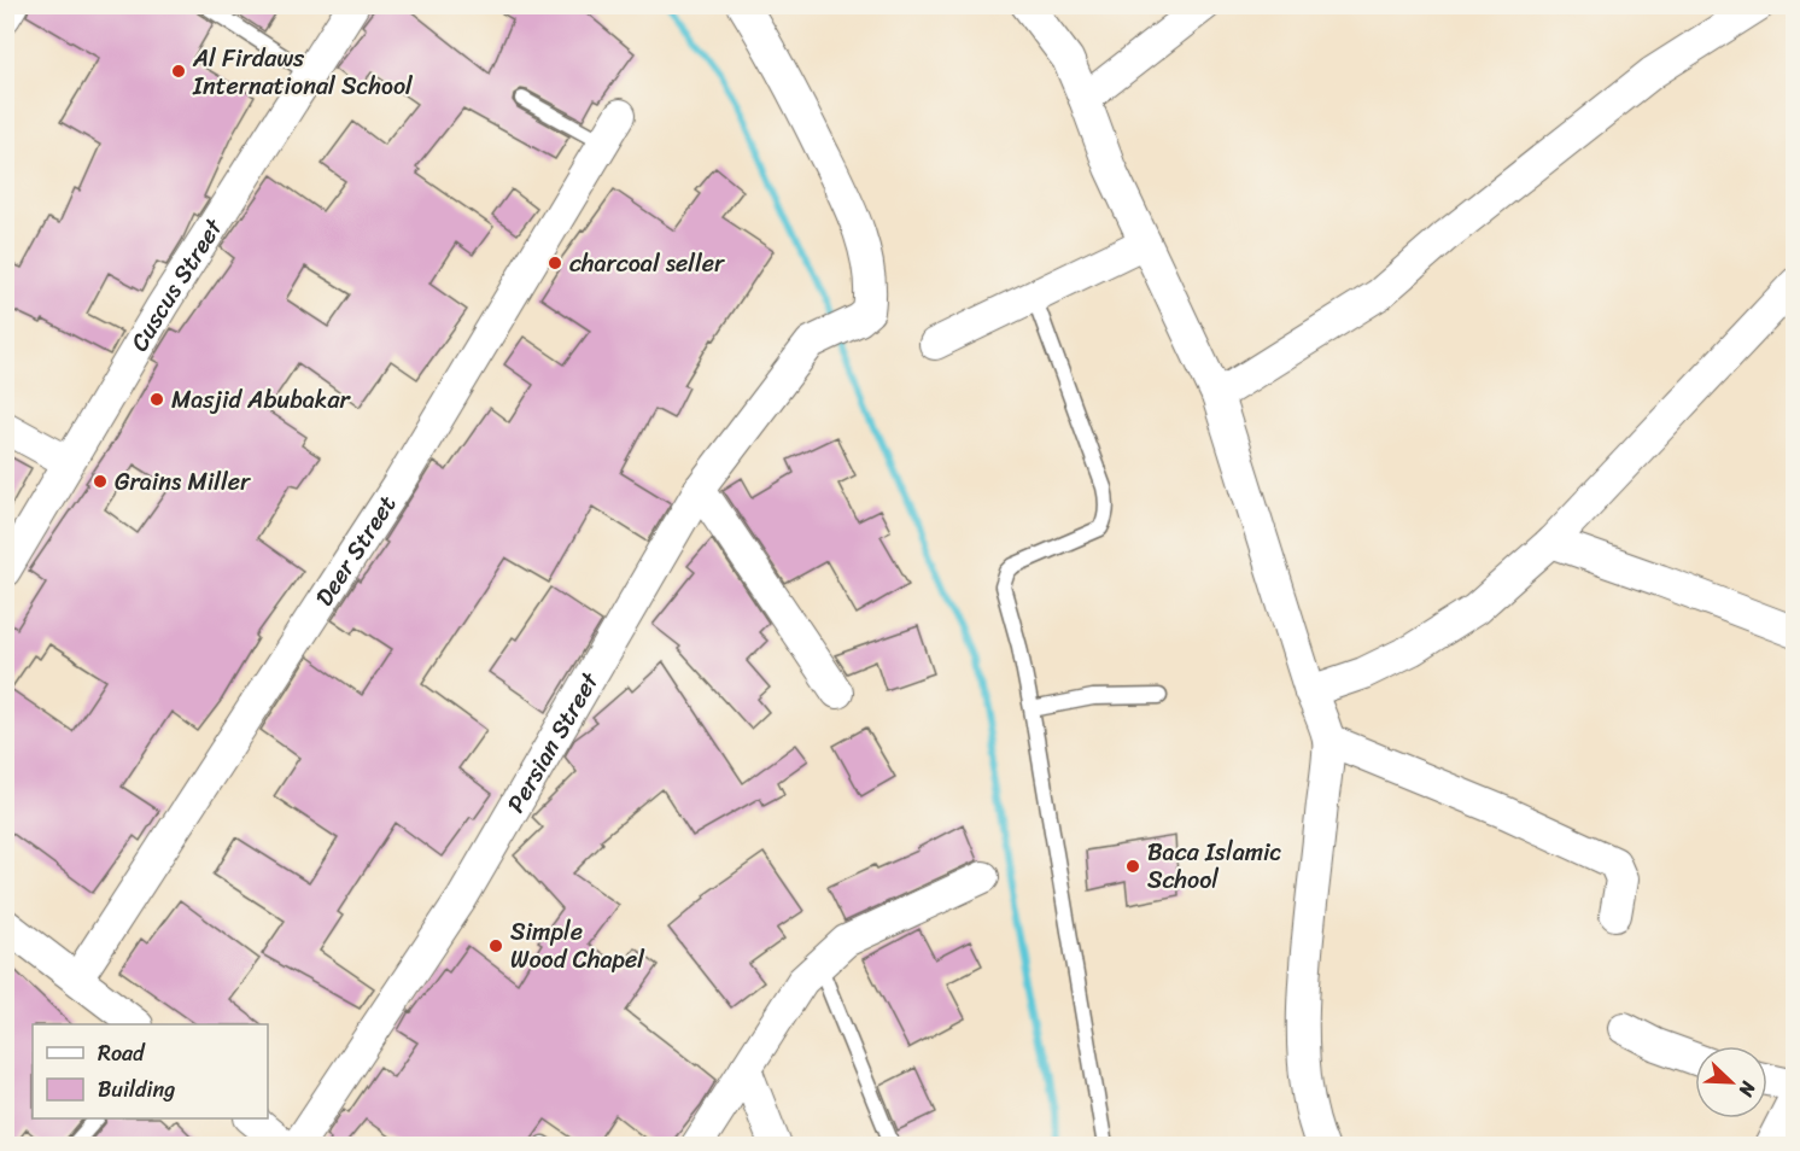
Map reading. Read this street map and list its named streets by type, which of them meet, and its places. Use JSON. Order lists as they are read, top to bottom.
{
  "streets": {
    "street": ["Cuscus Street", "Deer Street", "Persian Street"]
  },
  "places": [
    "Al Firdaws International School",
    "charcoal seller",
    "Masjid Abubakar",
    "Grains Miller",
    "Baca Islamic School",
    "Simple Wood Chapel"
  ],
  "legend": ["Road", "Building"],
  "north": "bottom right"
}
